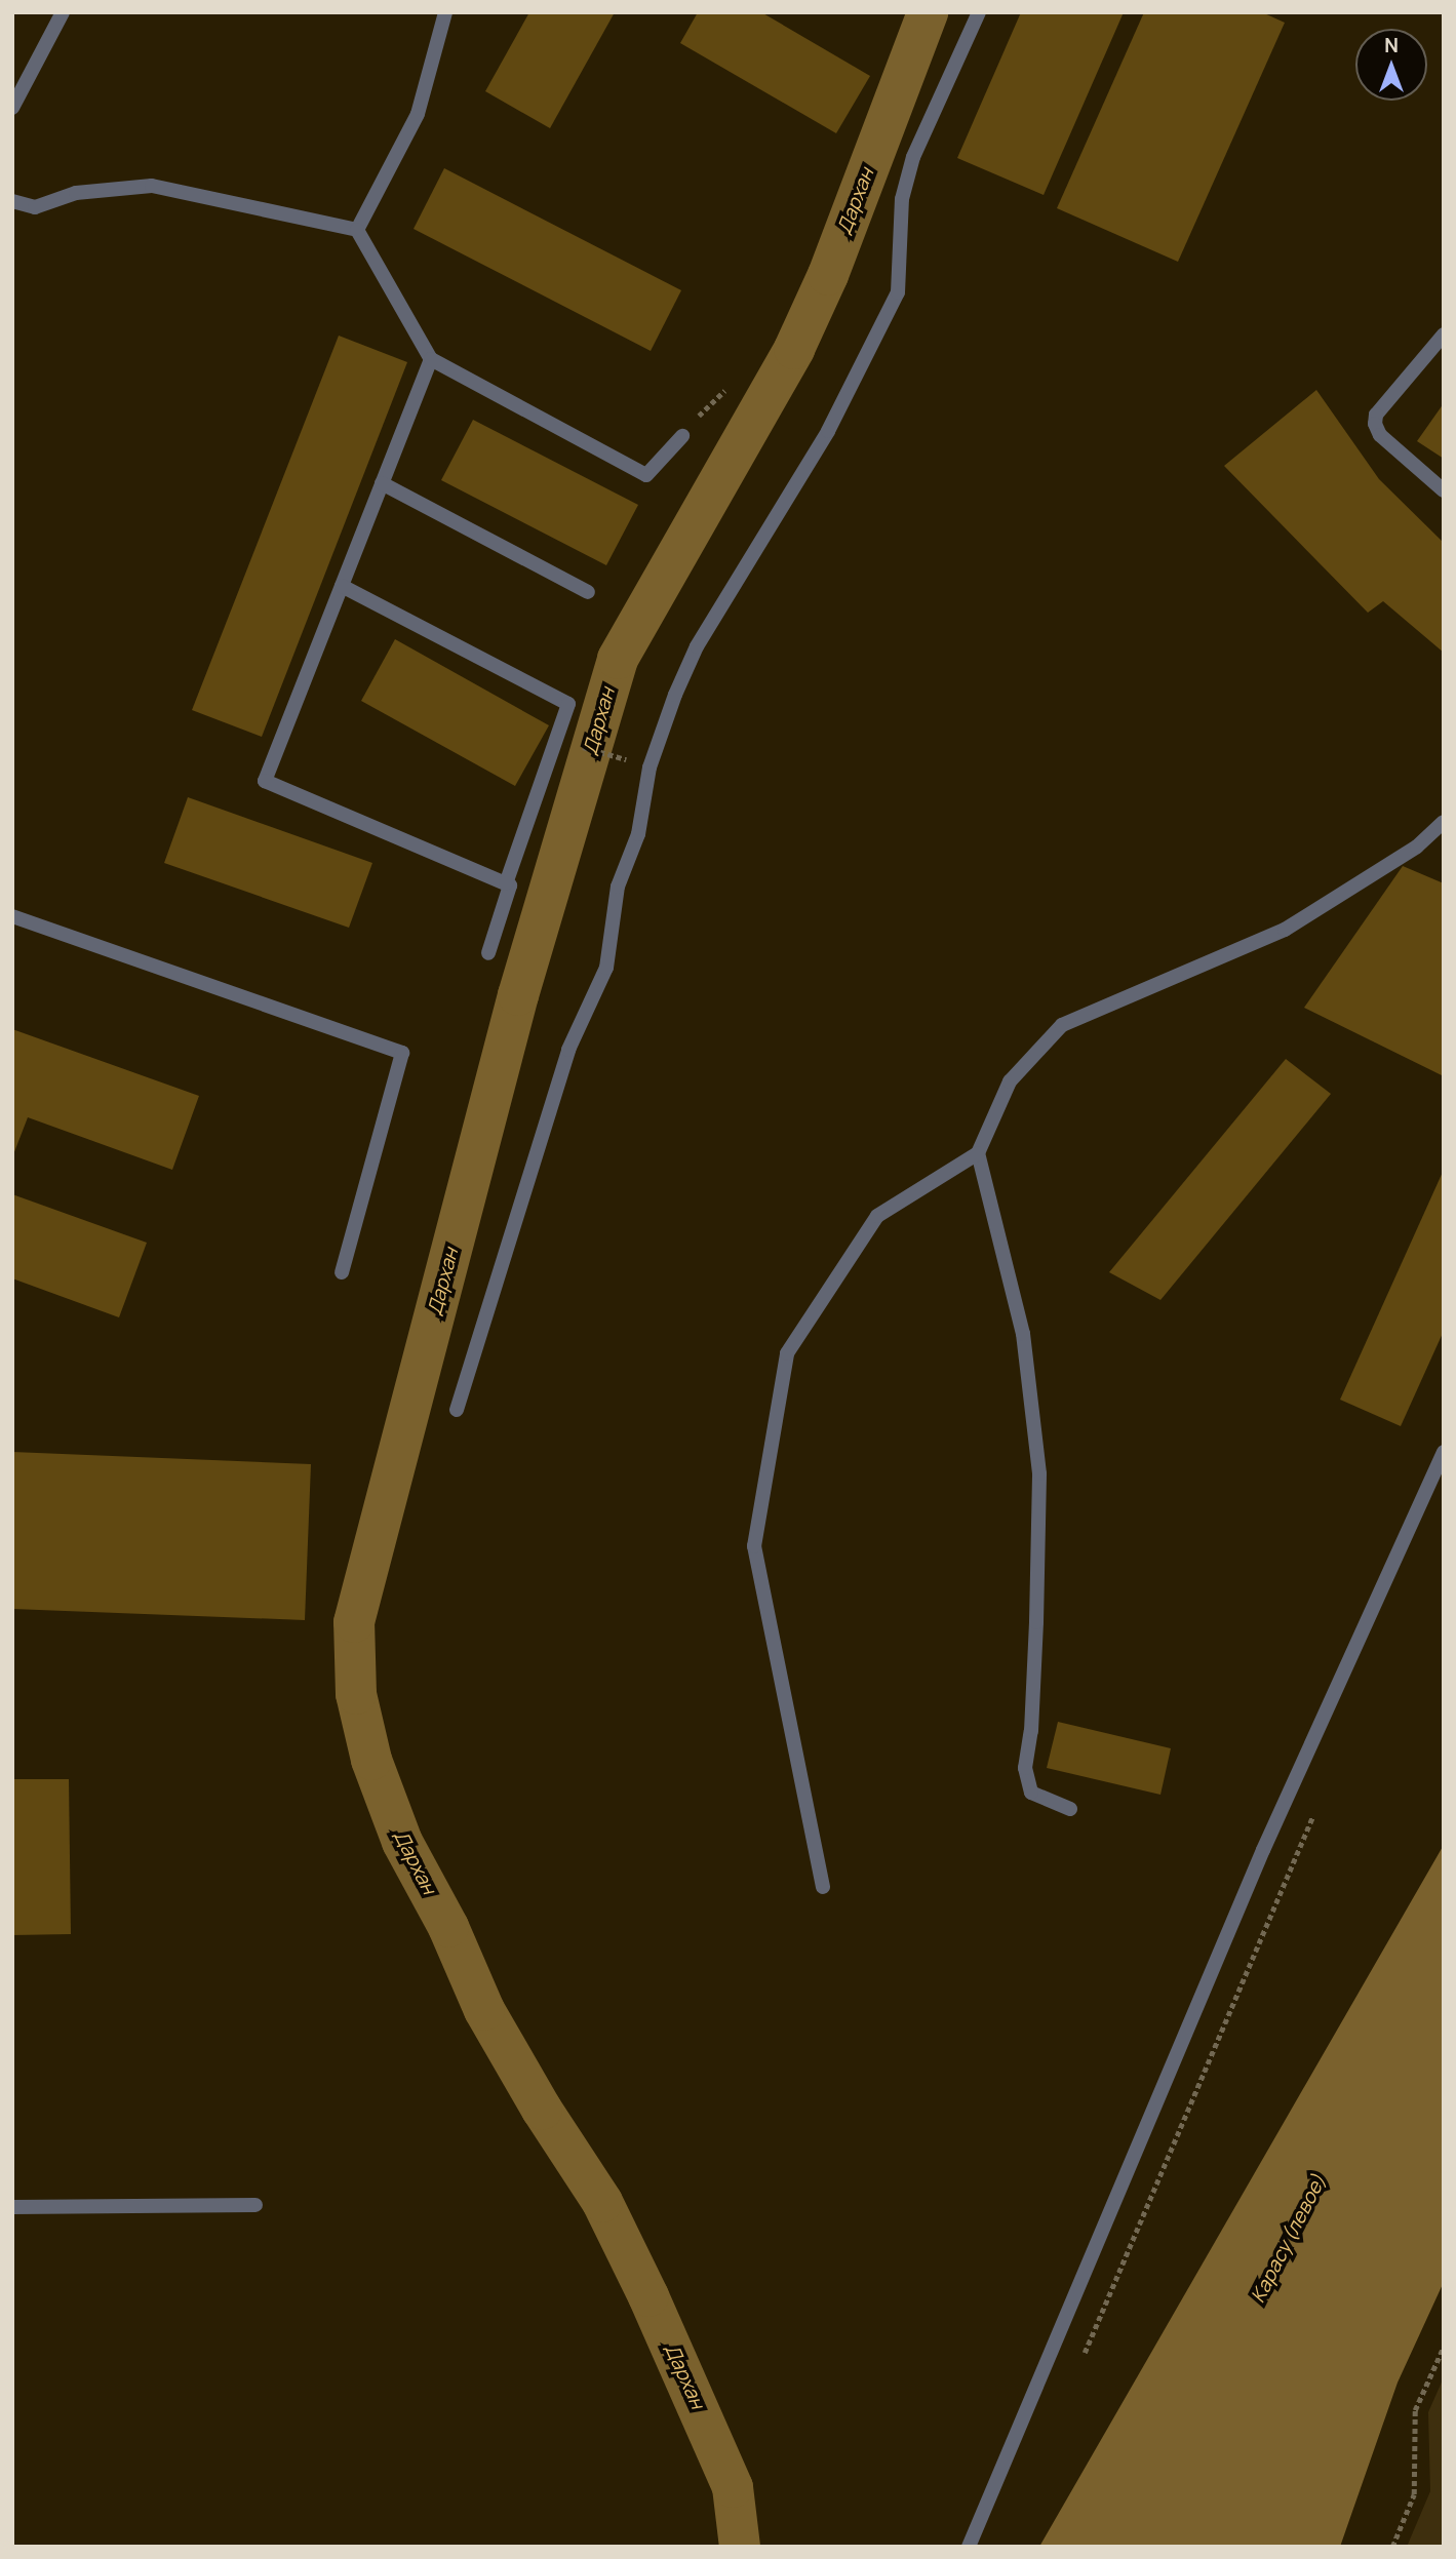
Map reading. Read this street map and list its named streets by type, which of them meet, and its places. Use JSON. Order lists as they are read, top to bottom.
{
  "water": ["Дархан", "Карасу (левое)"],
  "north": "top"
}
